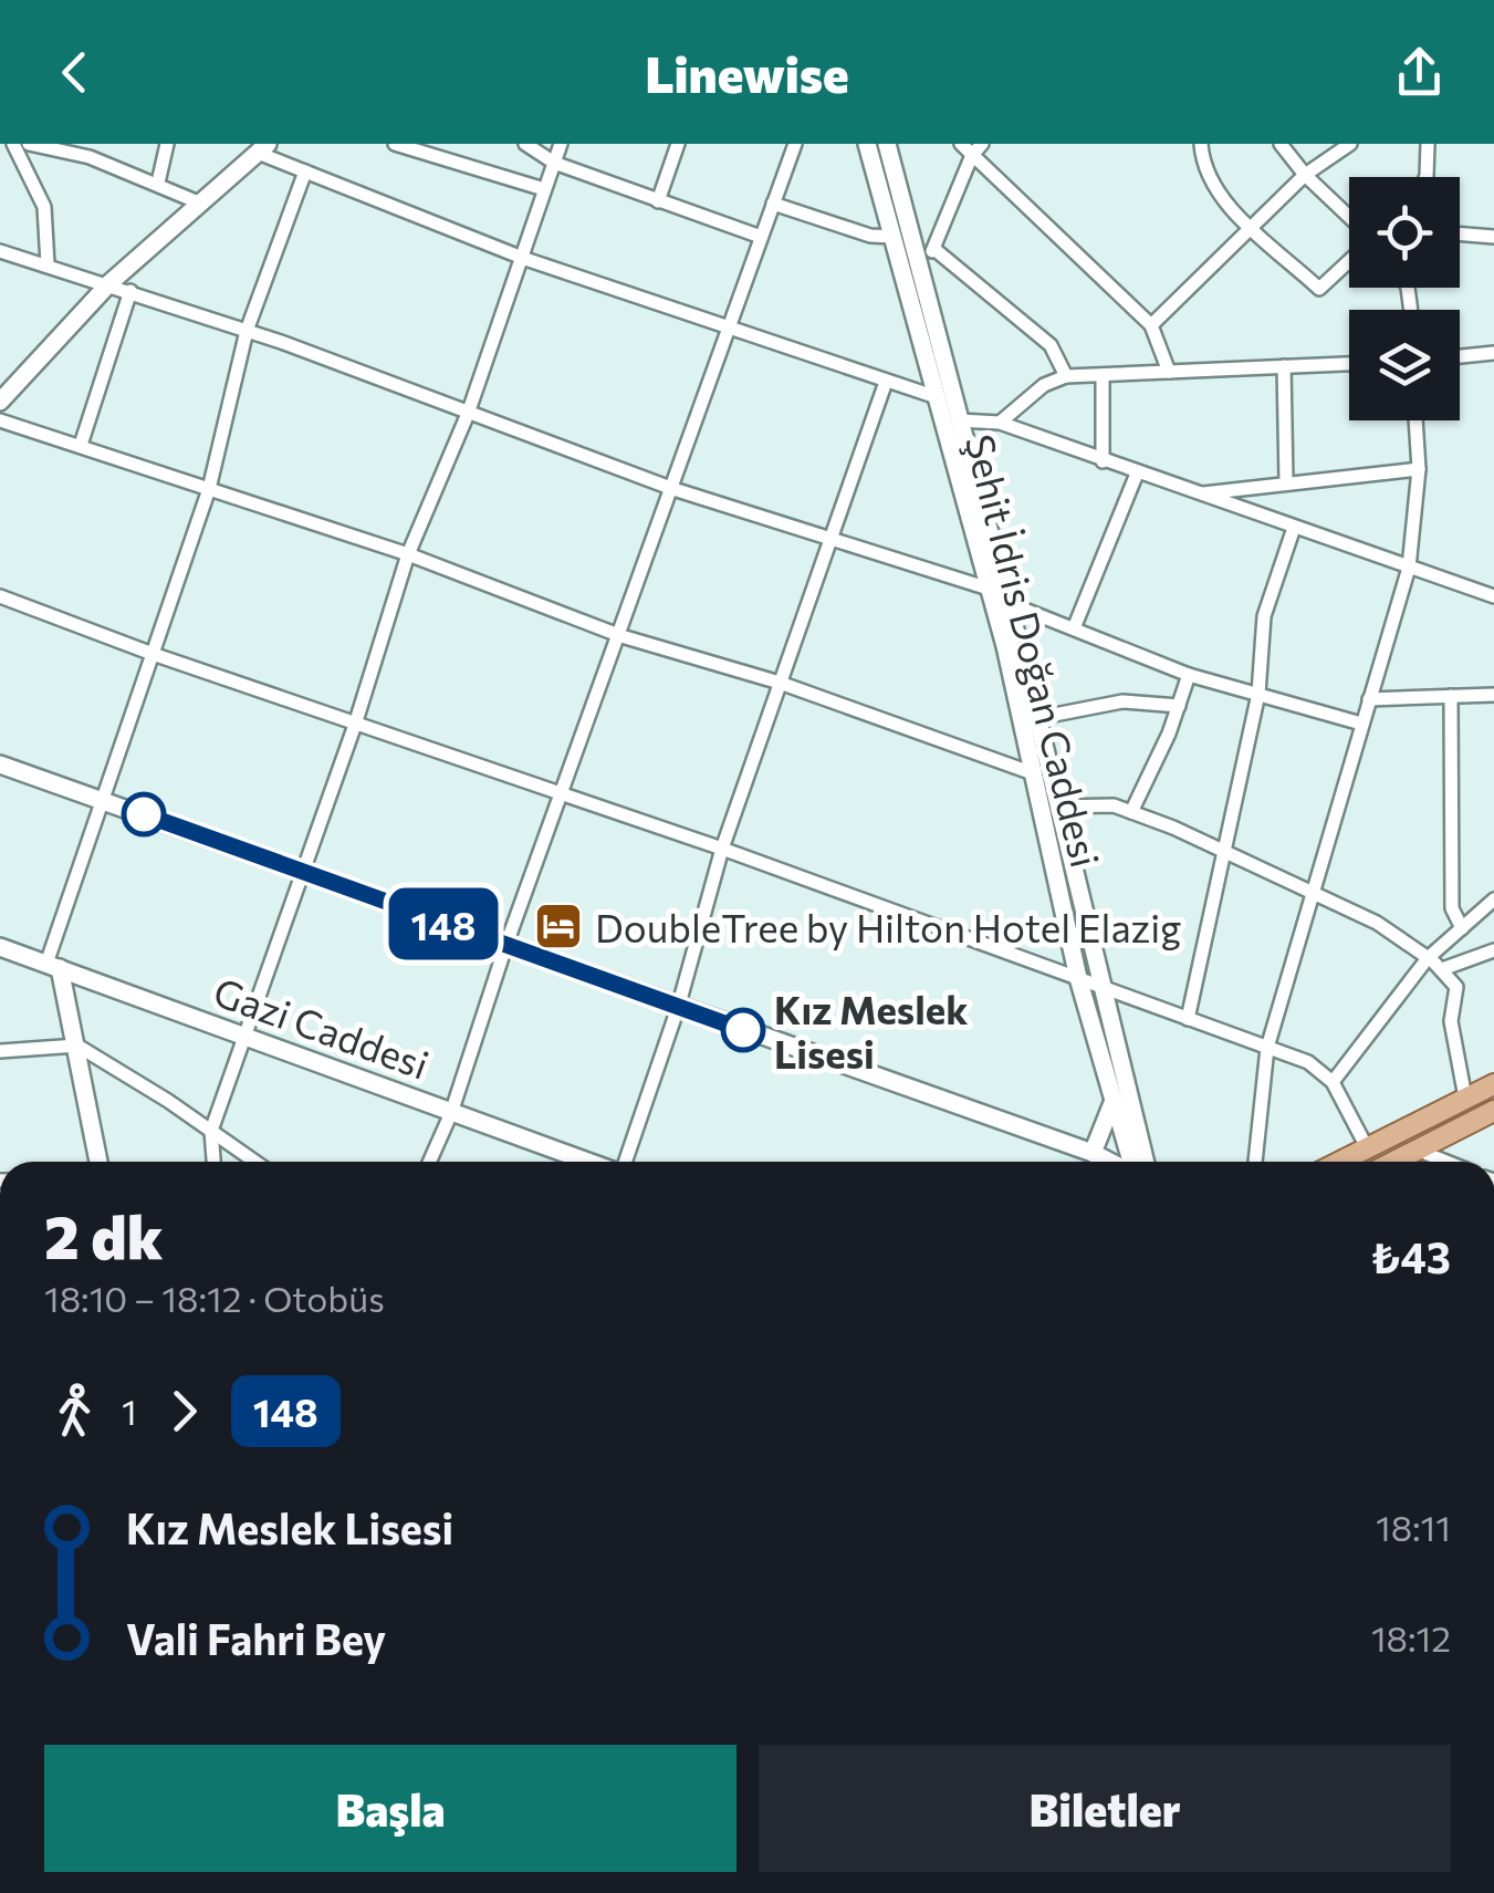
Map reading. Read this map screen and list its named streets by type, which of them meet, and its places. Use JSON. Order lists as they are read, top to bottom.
{
  "streets": {
    "main road": ["Şehit İdris Doğan Caddesi", "Gazi Caddesi"]
  },
  "places": {
    "hotel": ["DoubleTree by Hilton Hotel Elazig"],
    "other": ["Kız Meslek Lisesi"]
  },
  "lines": ["bus line 148"],
  "page": {
    "header": "Linewise",
    "on_map": "148",
    "heading": ["2 dk", "18:10 – 18:12 · Otobüs", "₺43"],
    "legs": ["1", "148"],
    "list": [
      {
        "name": "Kız Meslek Lisesi",
        "value": "18:11"
      },
      {
        "name": "Vali Fahri Bey",
        "value": "18:12"
      }
    ],
    "buttons": ["Başla", "Biletler"]
  }
}
